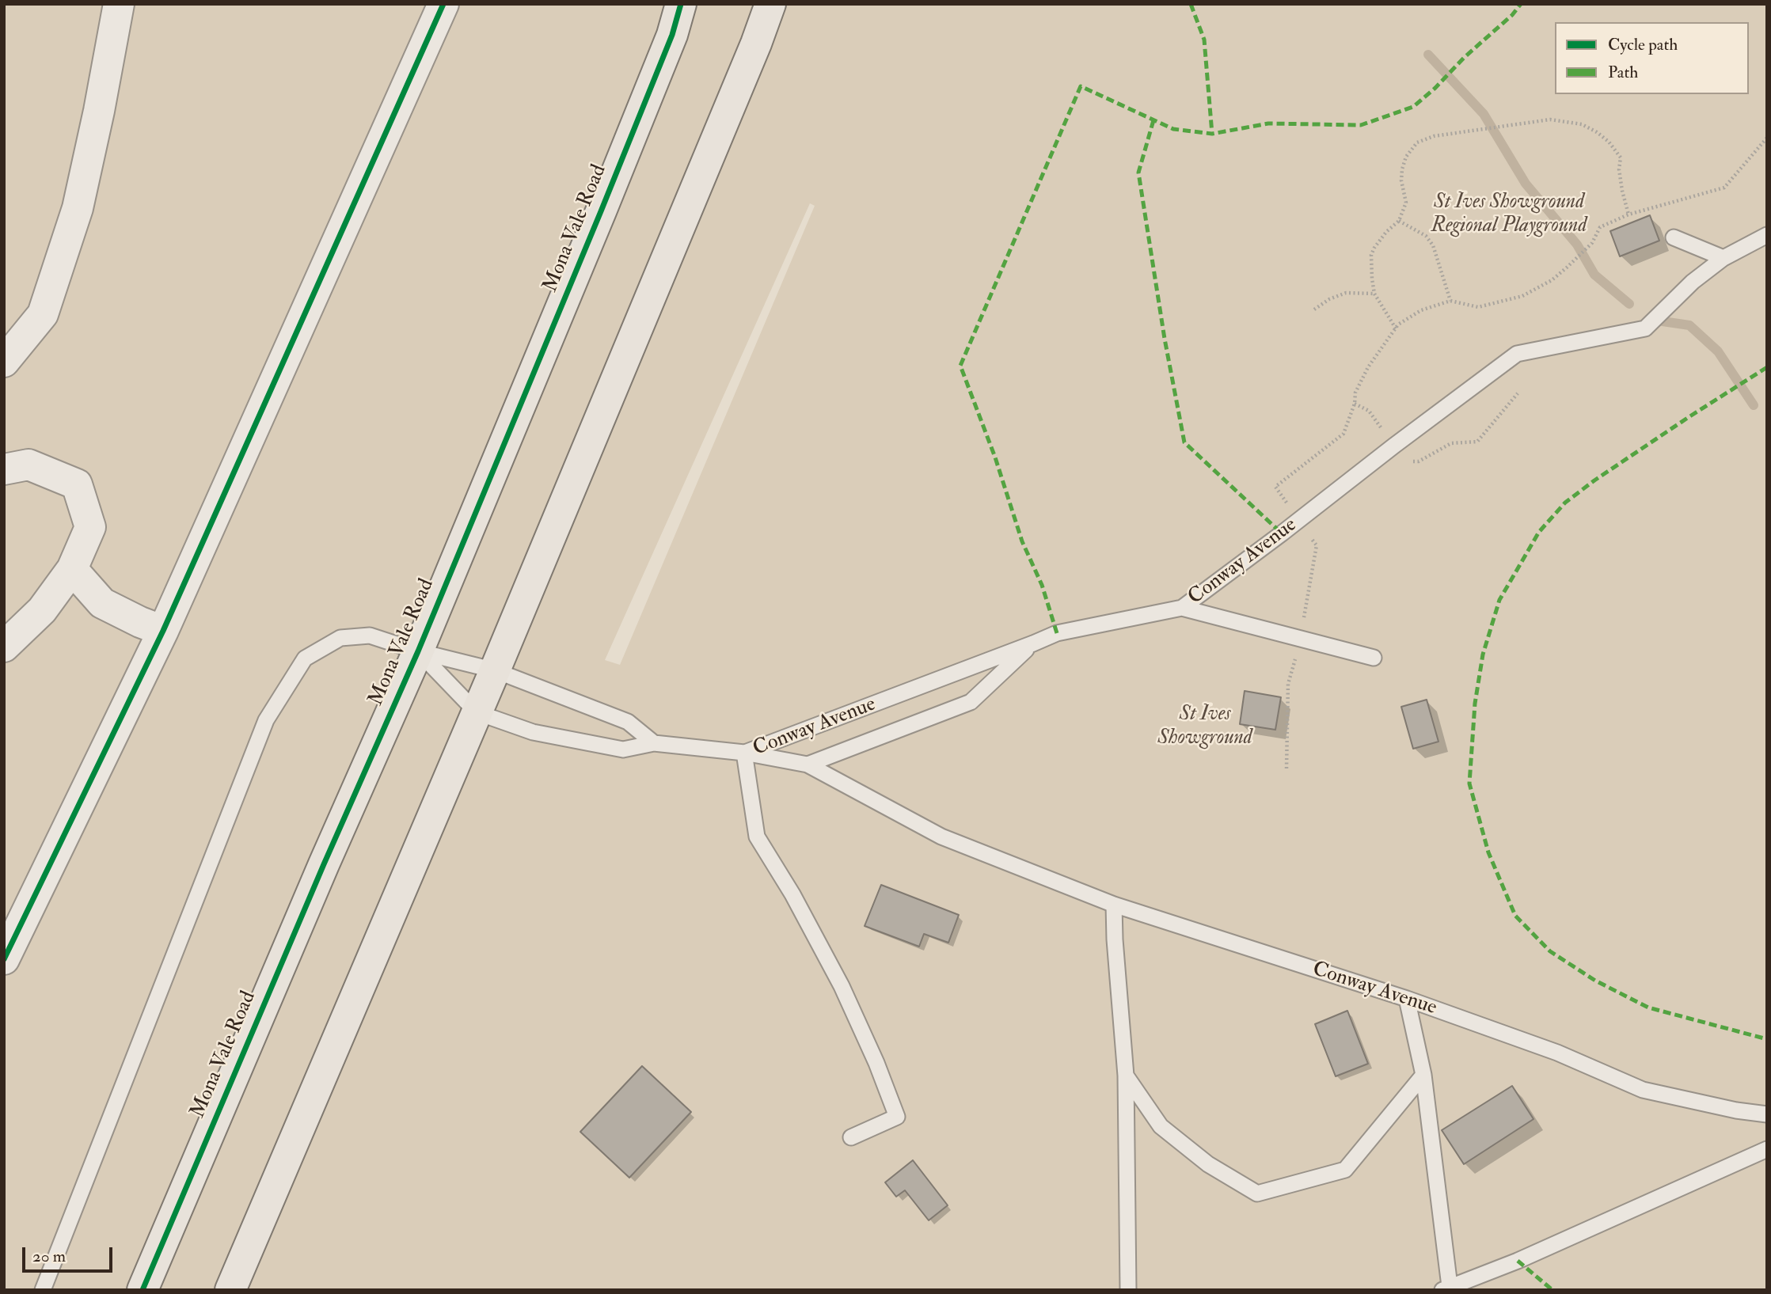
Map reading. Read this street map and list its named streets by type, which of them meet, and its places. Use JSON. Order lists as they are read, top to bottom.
{
  "streets": {
    "highway": ["Mona Vale Road"],
    "lane": ["Conway Avenue"]
  },
  "parks": ["St Ives Showground Regional Playground", "St Ives Showground"],
  "legend": ["Cycle path", "Path"],
  "scale_bar": "20 m"
}
